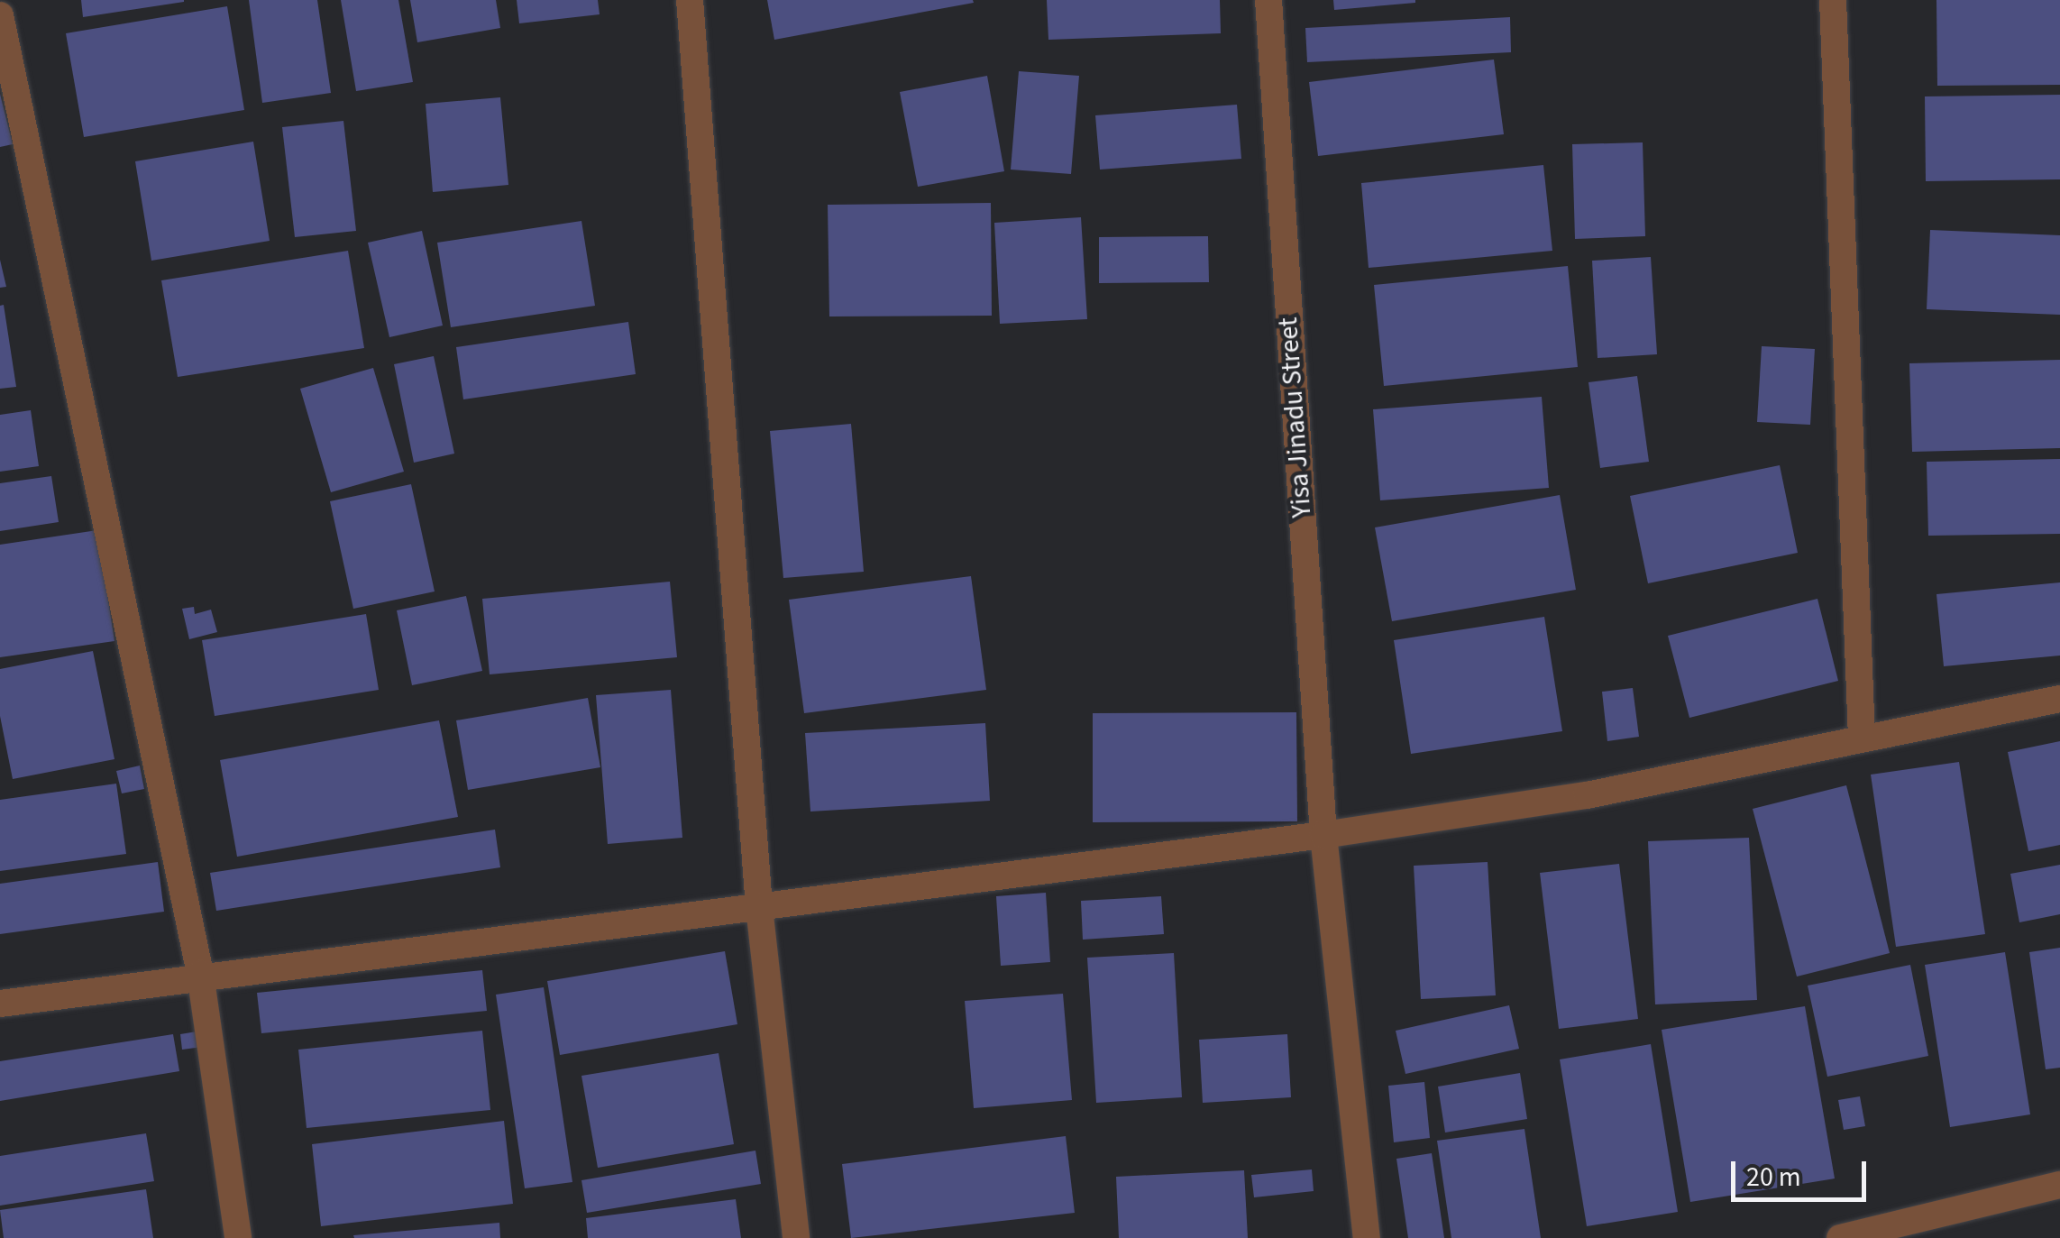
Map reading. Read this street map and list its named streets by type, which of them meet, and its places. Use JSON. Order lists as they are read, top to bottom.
{
  "streets": {
    "street": ["Yisa Jinadu Street"]
  },
  "scale_bar": "20 m"
}
